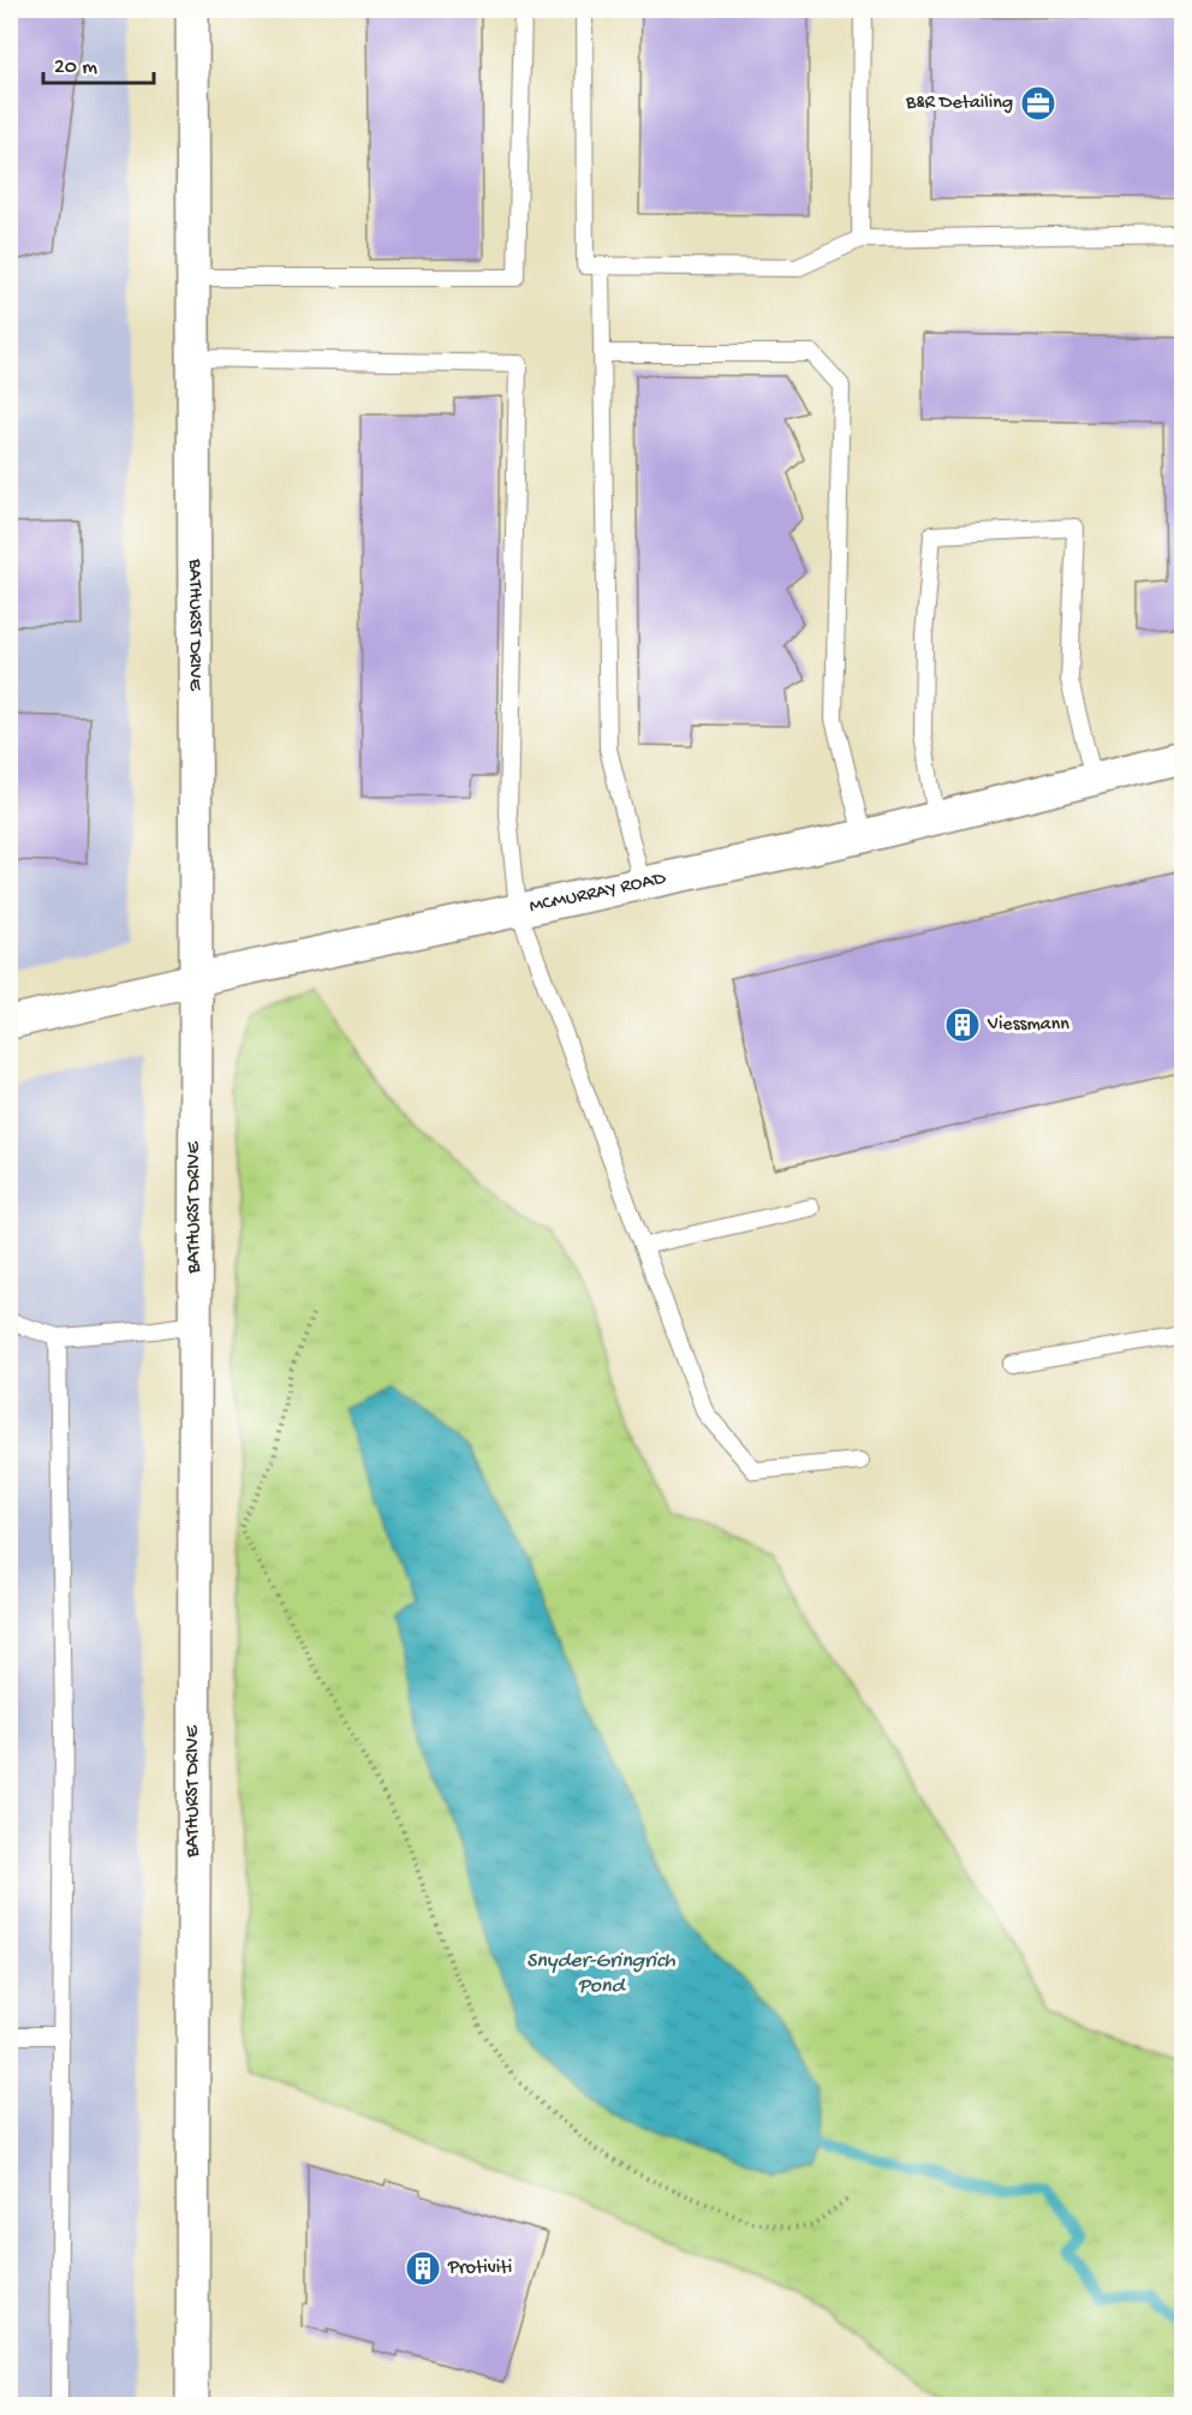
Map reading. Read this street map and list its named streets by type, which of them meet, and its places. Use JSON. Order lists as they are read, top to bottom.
{
  "streets": {
    "street": ["BATHURST DRIVE", "MCMURRAY ROAD"]
  },
  "crossings": [
    ["BATHURST DRIVE", "MCMURRAY ROAD"]
  ],
  "water": ["Snyder-Gringrich Pond"],
  "places": {
    "office": ["B&R Detailing"],
    "building": ["Viessmann", "Protiviti"]
  },
  "scale_bar": "20 m"
}
